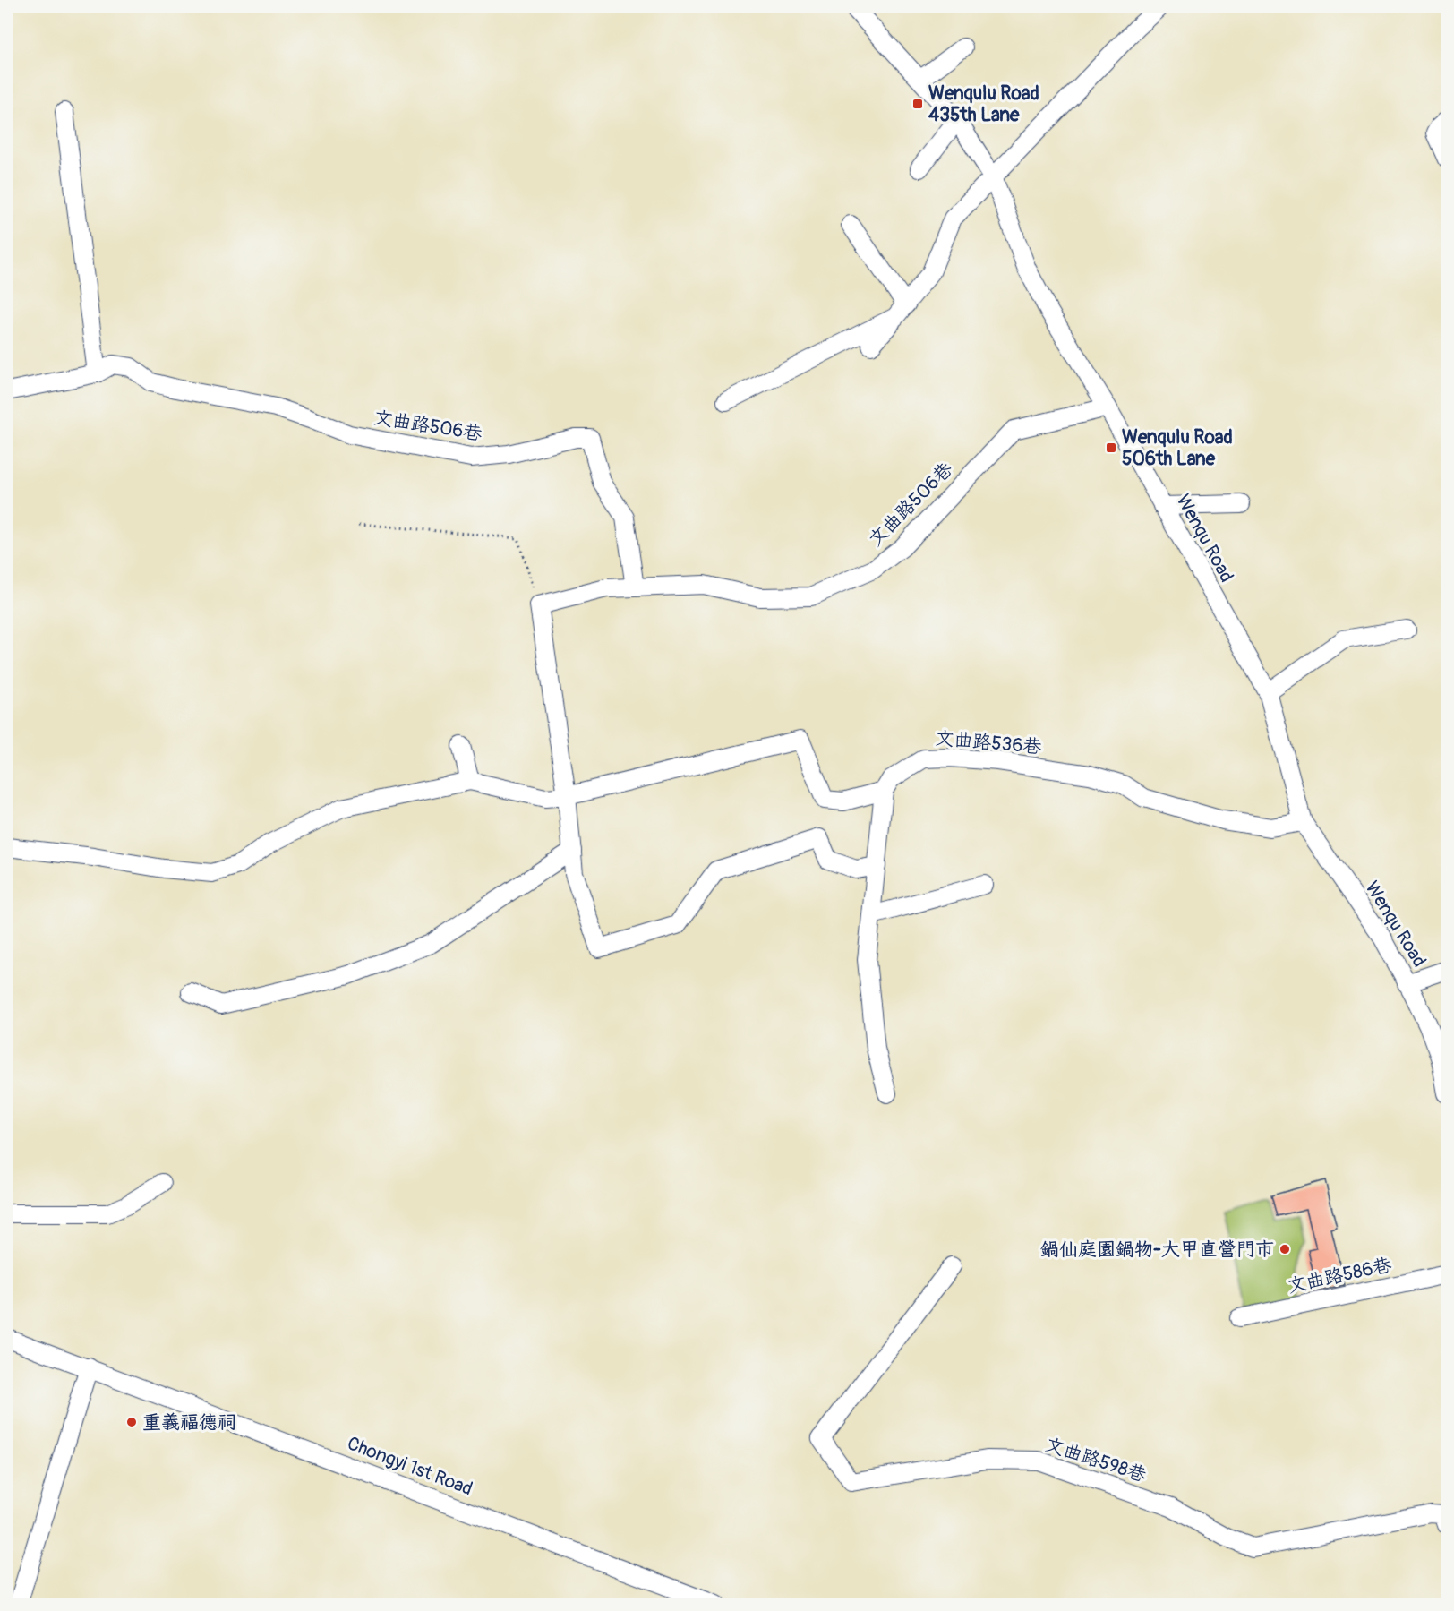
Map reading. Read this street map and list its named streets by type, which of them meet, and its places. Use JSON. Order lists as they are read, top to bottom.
{
  "streets": {
    "street": [
      "文曲路506巷",
      "Wenqu Road",
      "文曲路536巷",
      "文曲路586巷",
      "文曲路598巷",
      "Chongyi 1st Road"
    ]
  },
  "crossings": [
    ["文曲路506巷", "Wenqu Road"],
    ["Wenqu Road", "文曲路536巷"]
  ],
  "places": {
    "transit": ["Wenqulu Road 435th Lane", "Wenqulu Road 506th Lane"],
    "other": ["鍋仙庭園鍋物-大甲直營門市", "重義福德祠"]
  }
}
